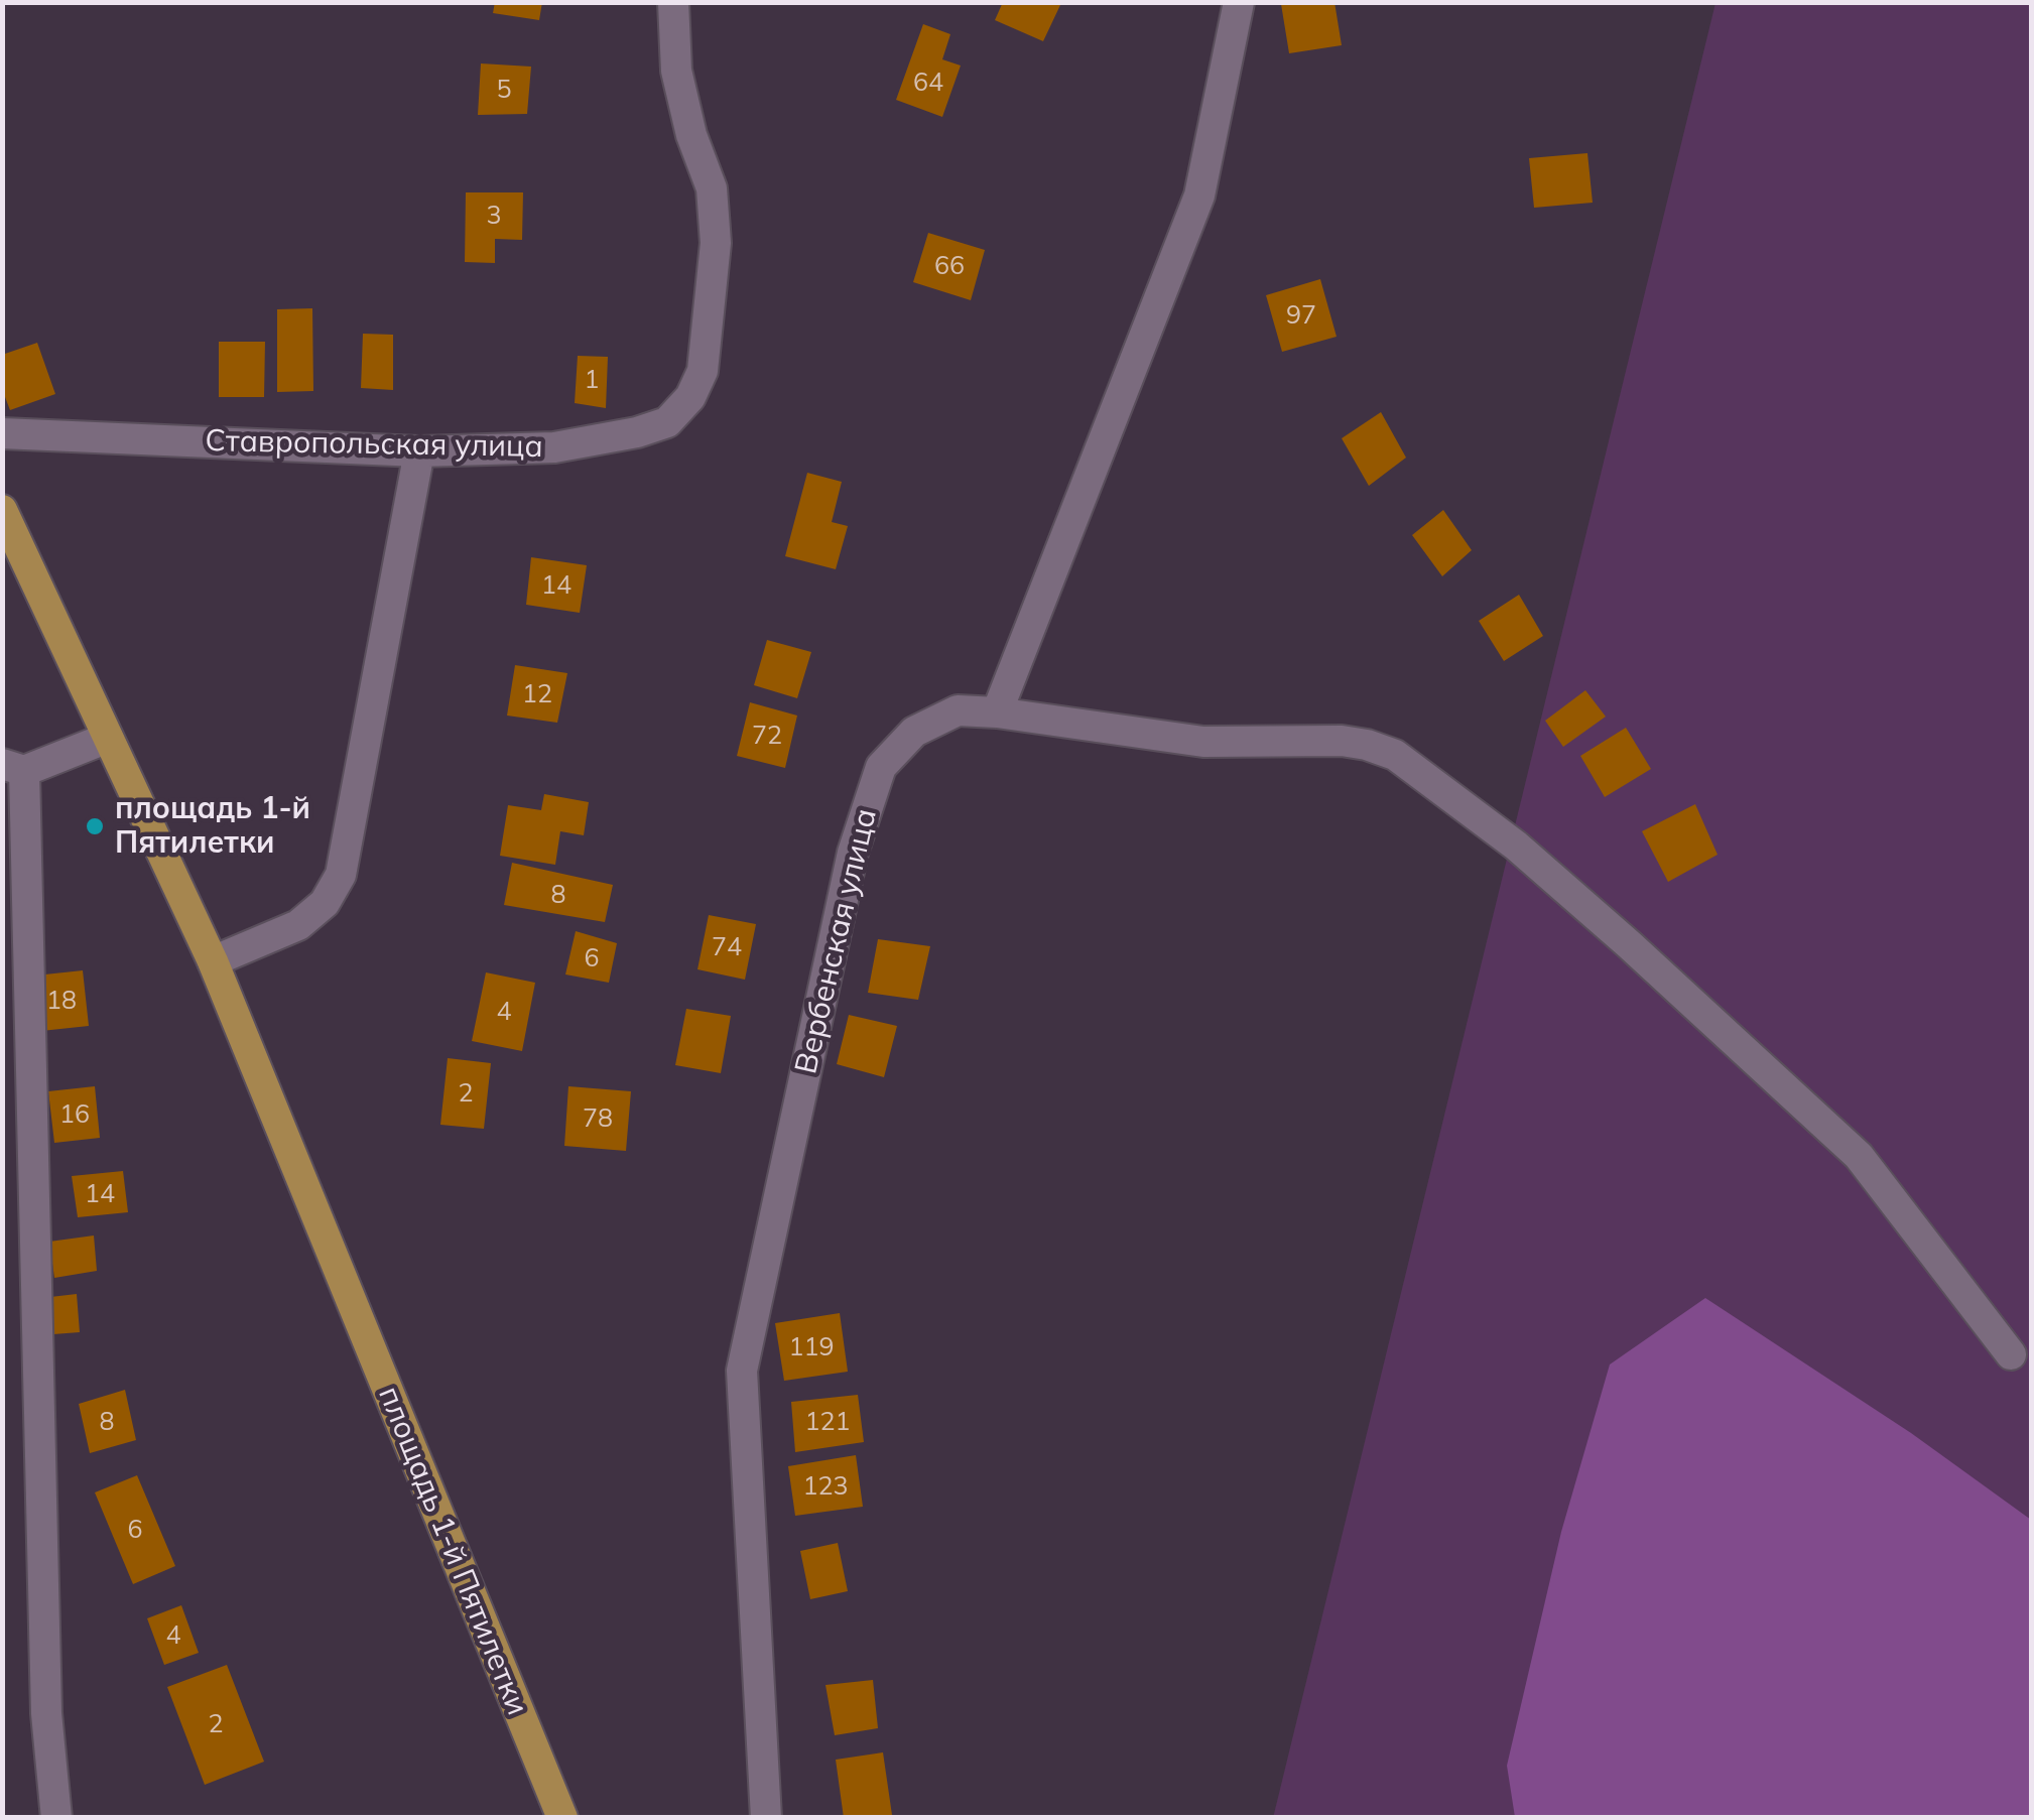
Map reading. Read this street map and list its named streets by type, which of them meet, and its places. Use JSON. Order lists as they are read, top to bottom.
{
  "streets": {
    "main road": ["площадь 1-й Пятилетки"],
    "street": ["Ставропольская улица", "Вербенская улица"]
  },
  "places": ["площадь 1-й Пятилетки"],
  "house_numbers": [
    "64",
    "5",
    "3",
    "66",
    "97",
    "1",
    "14",
    "12",
    "72",
    "8",
    "74",
    "6",
    "18",
    "4",
    "2",
    "16",
    "78",
    "14",
    "119",
    "8",
    "121",
    "123",
    "6",
    "4",
    "2"
  ]
}
